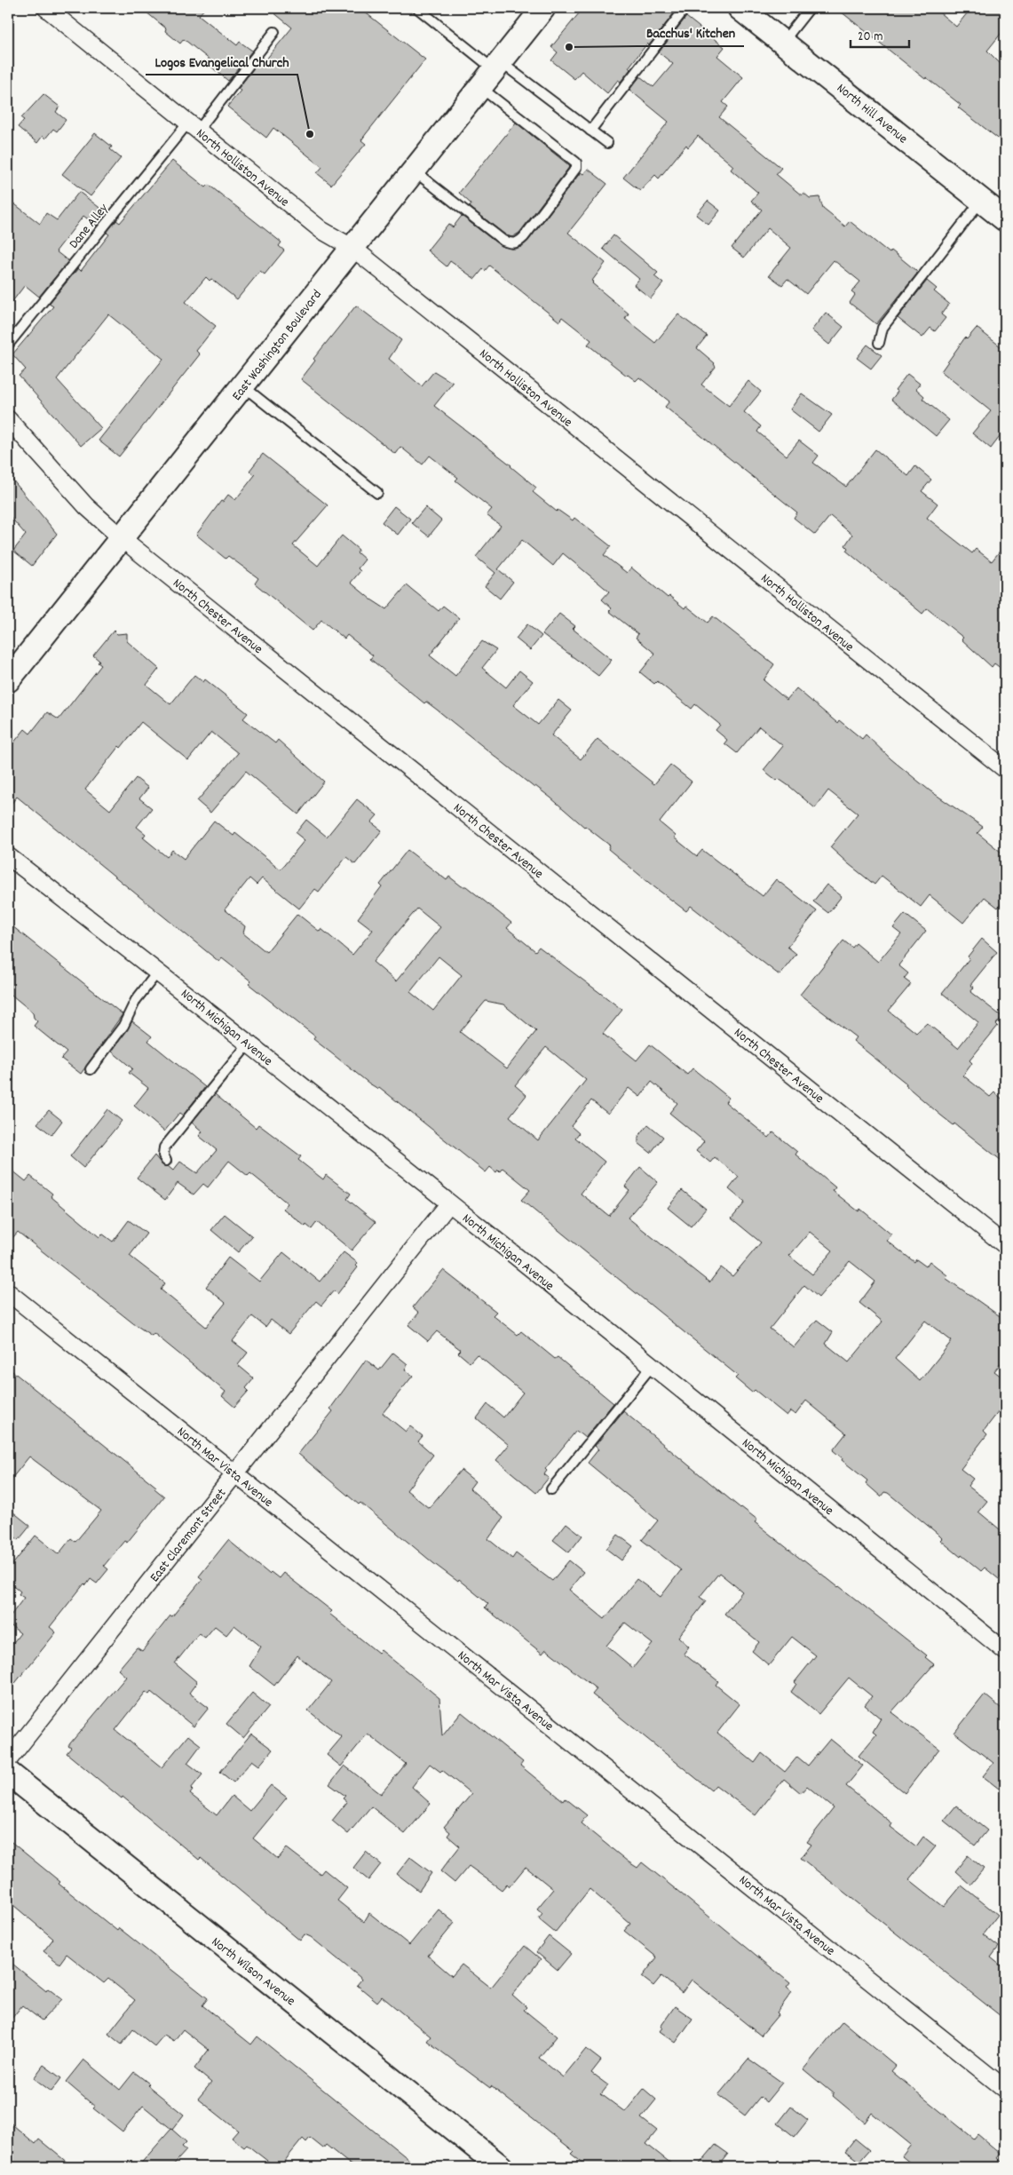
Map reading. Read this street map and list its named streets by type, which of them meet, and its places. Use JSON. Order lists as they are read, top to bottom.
{
  "streets": {
    "street": [
      "North Hill Avenue",
      "North Holliston Avenue",
      "East Washington Boulevard",
      "North Chester Avenue",
      "North Michigan Avenue",
      "North Mar Vista Avenue",
      "East Claremont Street",
      "North Wilson Avenue"
    ],
    "lane": ["Dane Alley"]
  },
  "crossings": [
    ["North Holliston Avenue", "Dane Alley"],
    ["North Holliston Avenue", "East Washington Boulevard"],
    ["East Washington Boulevard", "North Chester Avenue"],
    ["North Michigan Avenue", "East Claremont Street"],
    ["North Mar Vista Avenue", "East Claremont Street"]
  ],
  "places": ["Bacchus' Kitchen", "Logos Evangelical Church"],
  "scale_bar": "20 m"
}
